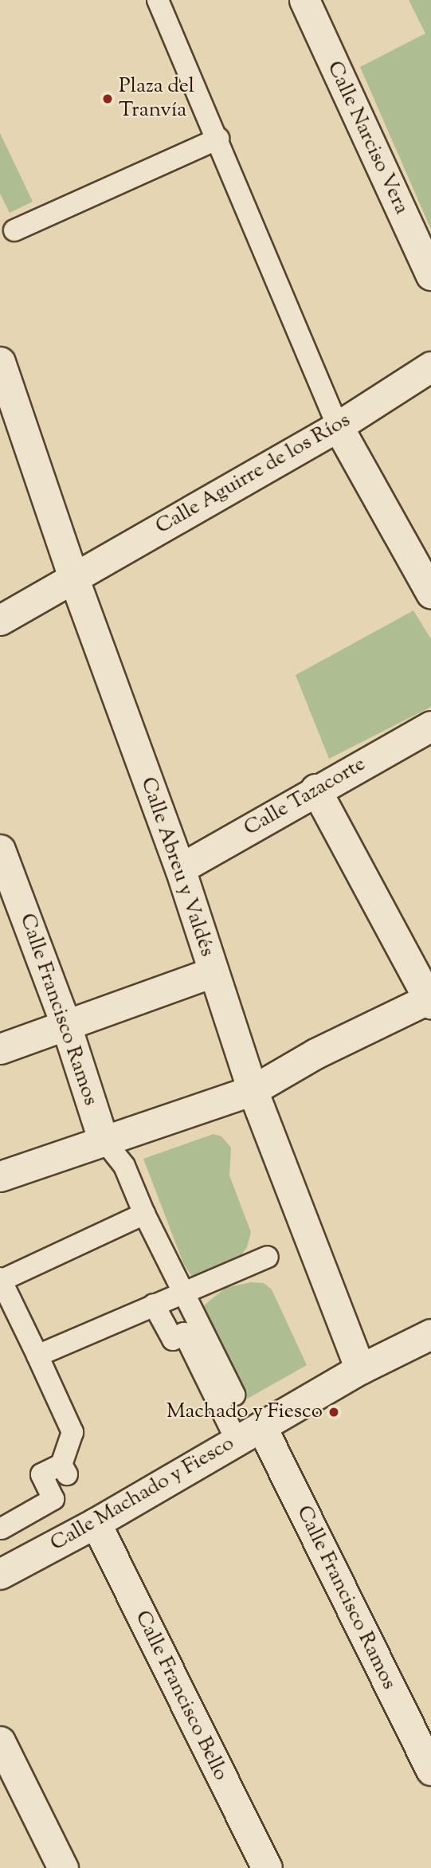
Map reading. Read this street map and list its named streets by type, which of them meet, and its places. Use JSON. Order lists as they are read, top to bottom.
{
  "streets": {
    "street": [
      "Calle Narciso Vera",
      "Calle Aguirre de los Ríos",
      "Calle Tazacorte",
      "Calle Abreu y Valdés",
      "Calle Francisco Ramos",
      "Calle Machado y Fiesco",
      "Calle Francisco Bello"
    ]
  },
  "crossings": [
    ["Calle Aguirre de los Ríos", "Calle Abreu y Valdés"],
    ["Calle Tazacorte", "Calle Abreu y Valdés"],
    ["Calle Abreu y Valdés", "Calle Machado y Fiesco"],
    ["Calle Francisco Ramos", "Calle Machado y Fiesco"],
    ["Calle Machado y Fiesco", "Calle Francisco Bello"]
  ],
  "places": ["Plaza del Tranvía", "Machado y Fiesco"]
}
